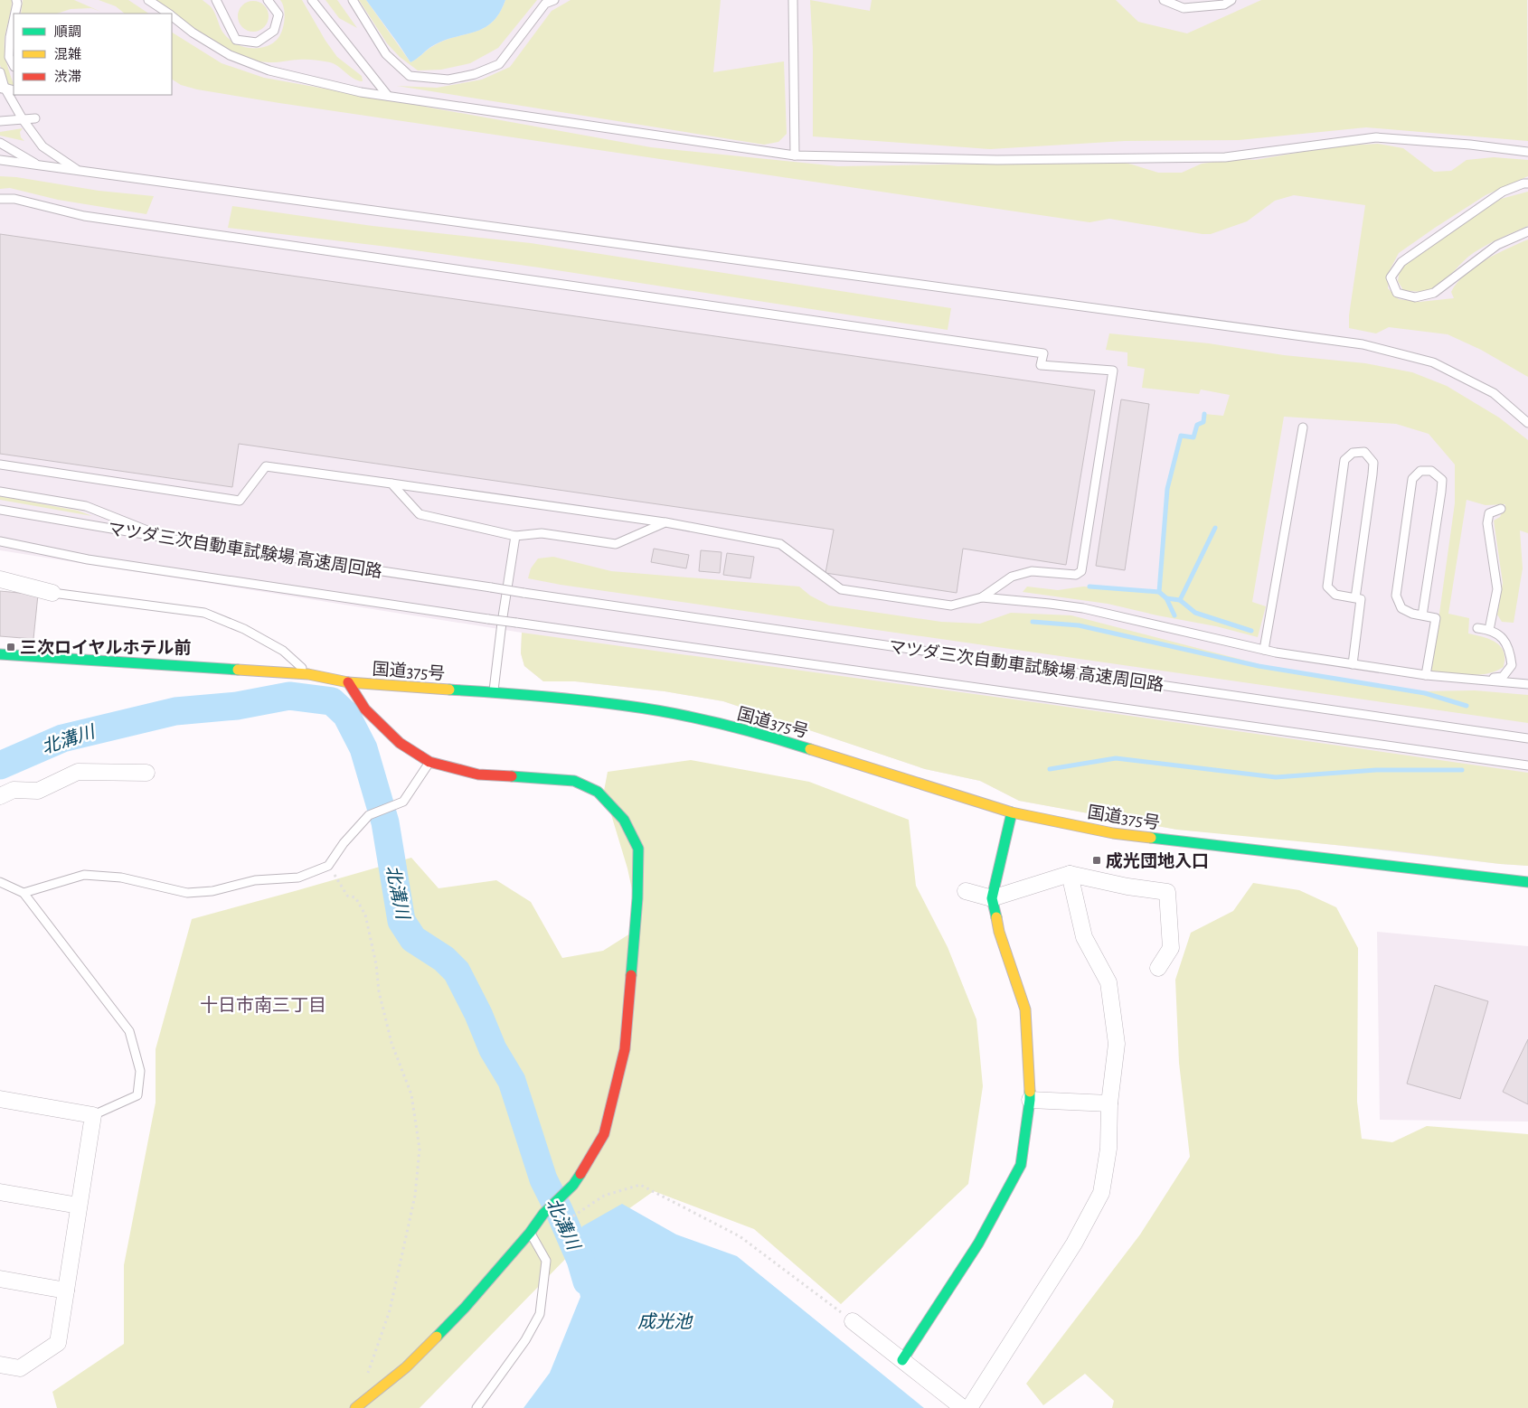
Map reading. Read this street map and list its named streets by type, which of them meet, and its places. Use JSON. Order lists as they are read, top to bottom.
{
  "streets": {
    "main road": ["国道375号"],
    "lane": ["マツダ三次自動車試験場 高速周回路"]
  },
  "districts": ["十日市南三丁目"],
  "water": ["北溝川", "成光池"],
  "places": {
    "transit": ["三次ロイヤルホテル前", "成光団地入口"]
  },
  "legend": ["順調", "混雑", "渋滞"]
}
